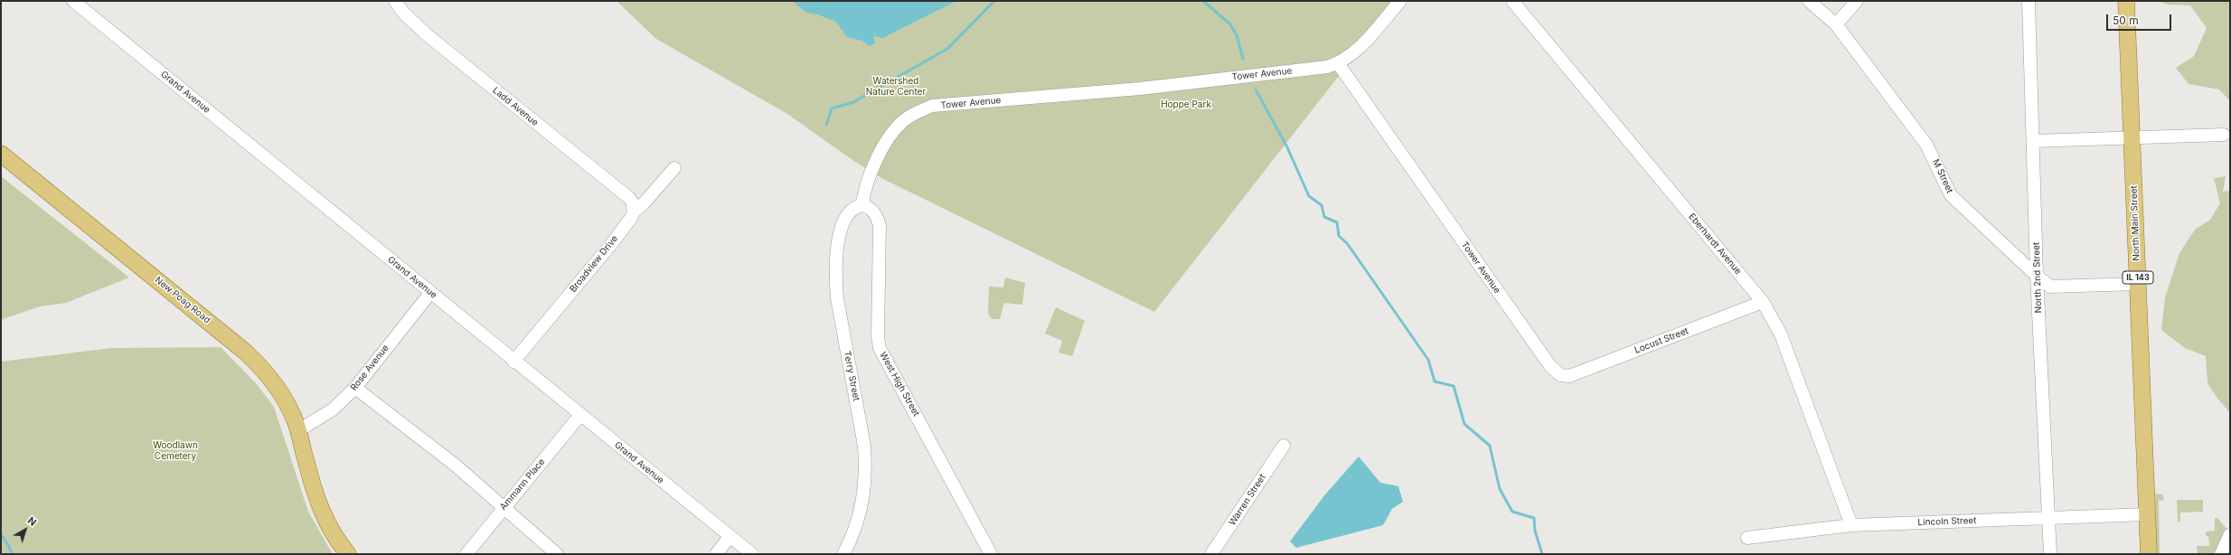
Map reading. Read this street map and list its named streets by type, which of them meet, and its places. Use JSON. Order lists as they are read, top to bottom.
{
  "streets": {
    "main road": ["North Main Street", "IL 143", "New Poag Road"],
    "street": [
      "Tower Avenue",
      "Grand Avenue",
      "Ladd Avenue",
      "M Street",
      "Eberhardt Avenue",
      "Broadview Drive",
      "North 2nd Street",
      "Locust Street",
      "Rose Avenue",
      "Terry Street",
      "West High Street",
      "Ammann Place",
      "Warren Street",
      "Lincoln Street"
    ]
  },
  "crossings": [
    ["Tower Avenue", "Locust Street"],
    ["Tower Avenue", "Terry Street"],
    ["Tower Avenue", "West High Street"],
    ["Grand Avenue", "Broadview Drive"],
    ["Grand Avenue", "Rose Avenue"],
    ["Grand Avenue", "Ammann Place"],
    ["Ladd Avenue", "Broadview Drive"],
    ["M Street", "North Main Street"],
    ["M Street", "North 2nd Street"],
    ["North Main Street", "Lincoln Street"],
    ["Eberhardt Avenue", "Locust Street"],
    ["Eberhardt Avenue", "Lincoln Street"],
    ["North 2nd Street", "Lincoln Street"],
    ["New Poag Road", "Rose Avenue"],
    ["Terry Street", "West High Street"]
  ],
  "parks": ["Watershed Nature Center", "Hoppe Park", "Woodlawn Cemetery"],
  "scale_bar": "50 m",
  "north": "top right"
}
